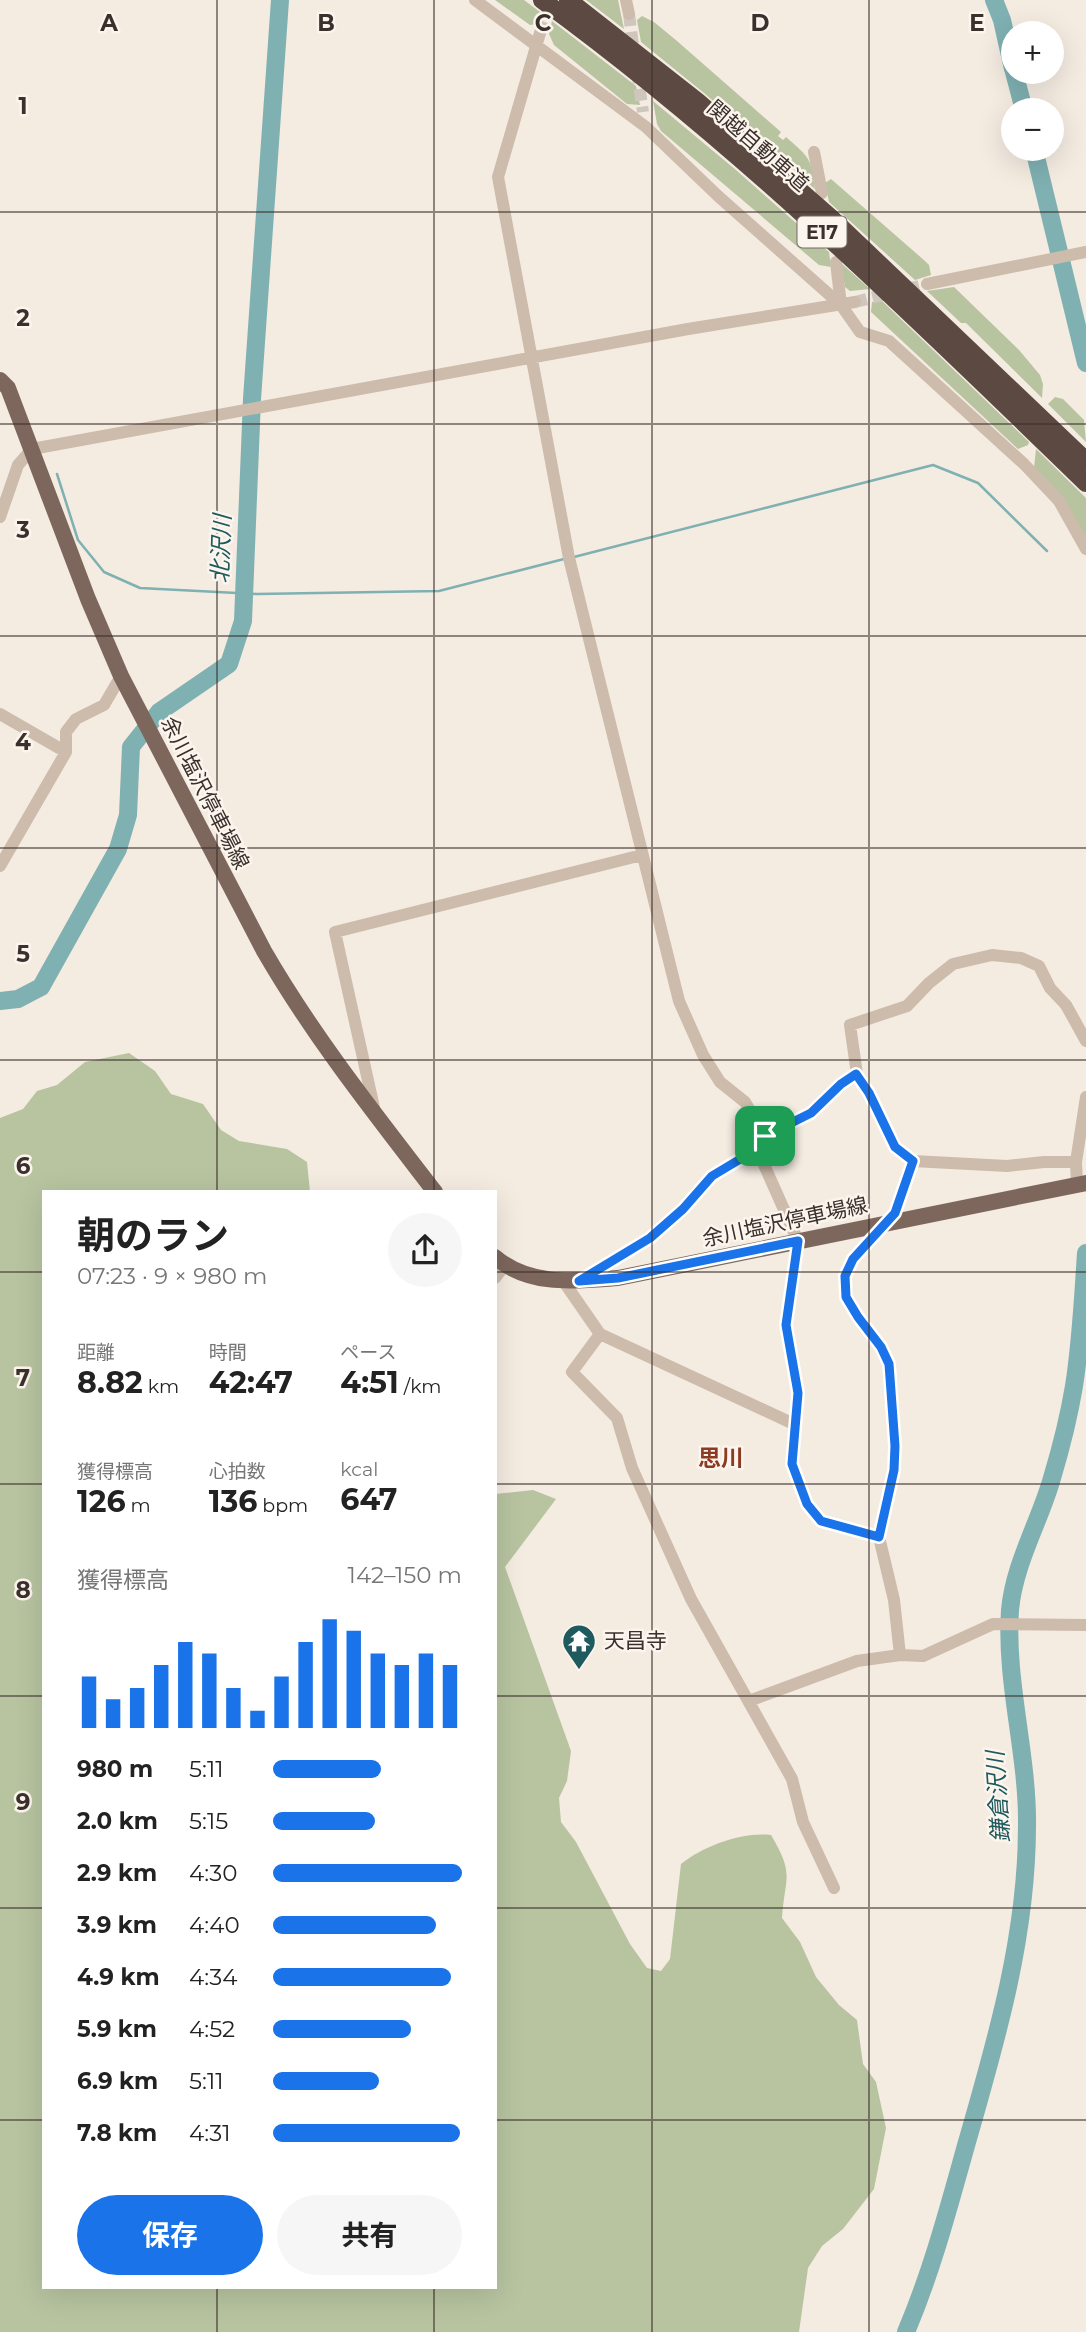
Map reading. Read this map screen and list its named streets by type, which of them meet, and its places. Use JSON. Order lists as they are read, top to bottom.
{
  "streets": {
    "highway": ["関越自動車道", "E17"],
    "main road": ["余川塩沢停車場線"]
  },
  "districts": ["思川"],
  "water": ["北沢川", "鎌倉沢川"],
  "places": {
    "temple": ["天昌寺"]
  },
  "page": {
    "map_buttons": ["+", "−"],
    "heading": ["朝のラン", "07:23 · 9 × 980 m"],
    "stats": [
      ["距離", "8.82 km"],
      ["時間", "42:47"],
      ["ペース", "4:51 /km"],
      ["獲得標高", "126 m"],
      ["心拍数", "136 bpm"],
      ["kcal", "647"]
    ],
    "chart": ["獲得標高", "142–150 m"],
    "list": [
      {
        "name": "980 m",
        "note": "5:11"
      },
      {
        "name": "2.0 km",
        "note": "5:15"
      },
      {
        "name": "2.9 km",
        "note": "4:30"
      },
      {
        "name": "3.9 km",
        "note": "4:40"
      },
      {
        "name": "4.9 km",
        "note": "4:34"
      },
      {
        "name": "5.9 km",
        "note": "4:52"
      },
      {
        "name": "6.9 km",
        "note": "5:11"
      },
      {
        "name": "7.8 km",
        "note": "4:31"
      }
    ],
    "buttons": ["保存", "共有"]
  },
  "grid": {
    "columns": [
      "A",
      "B",
      "C",
      "D",
      "E"
    ],
    "rows": [
      "1",
      "2",
      "3",
      "4",
      "5",
      "6",
      "7",
      "8",
      "9"
    ]
  }
}
